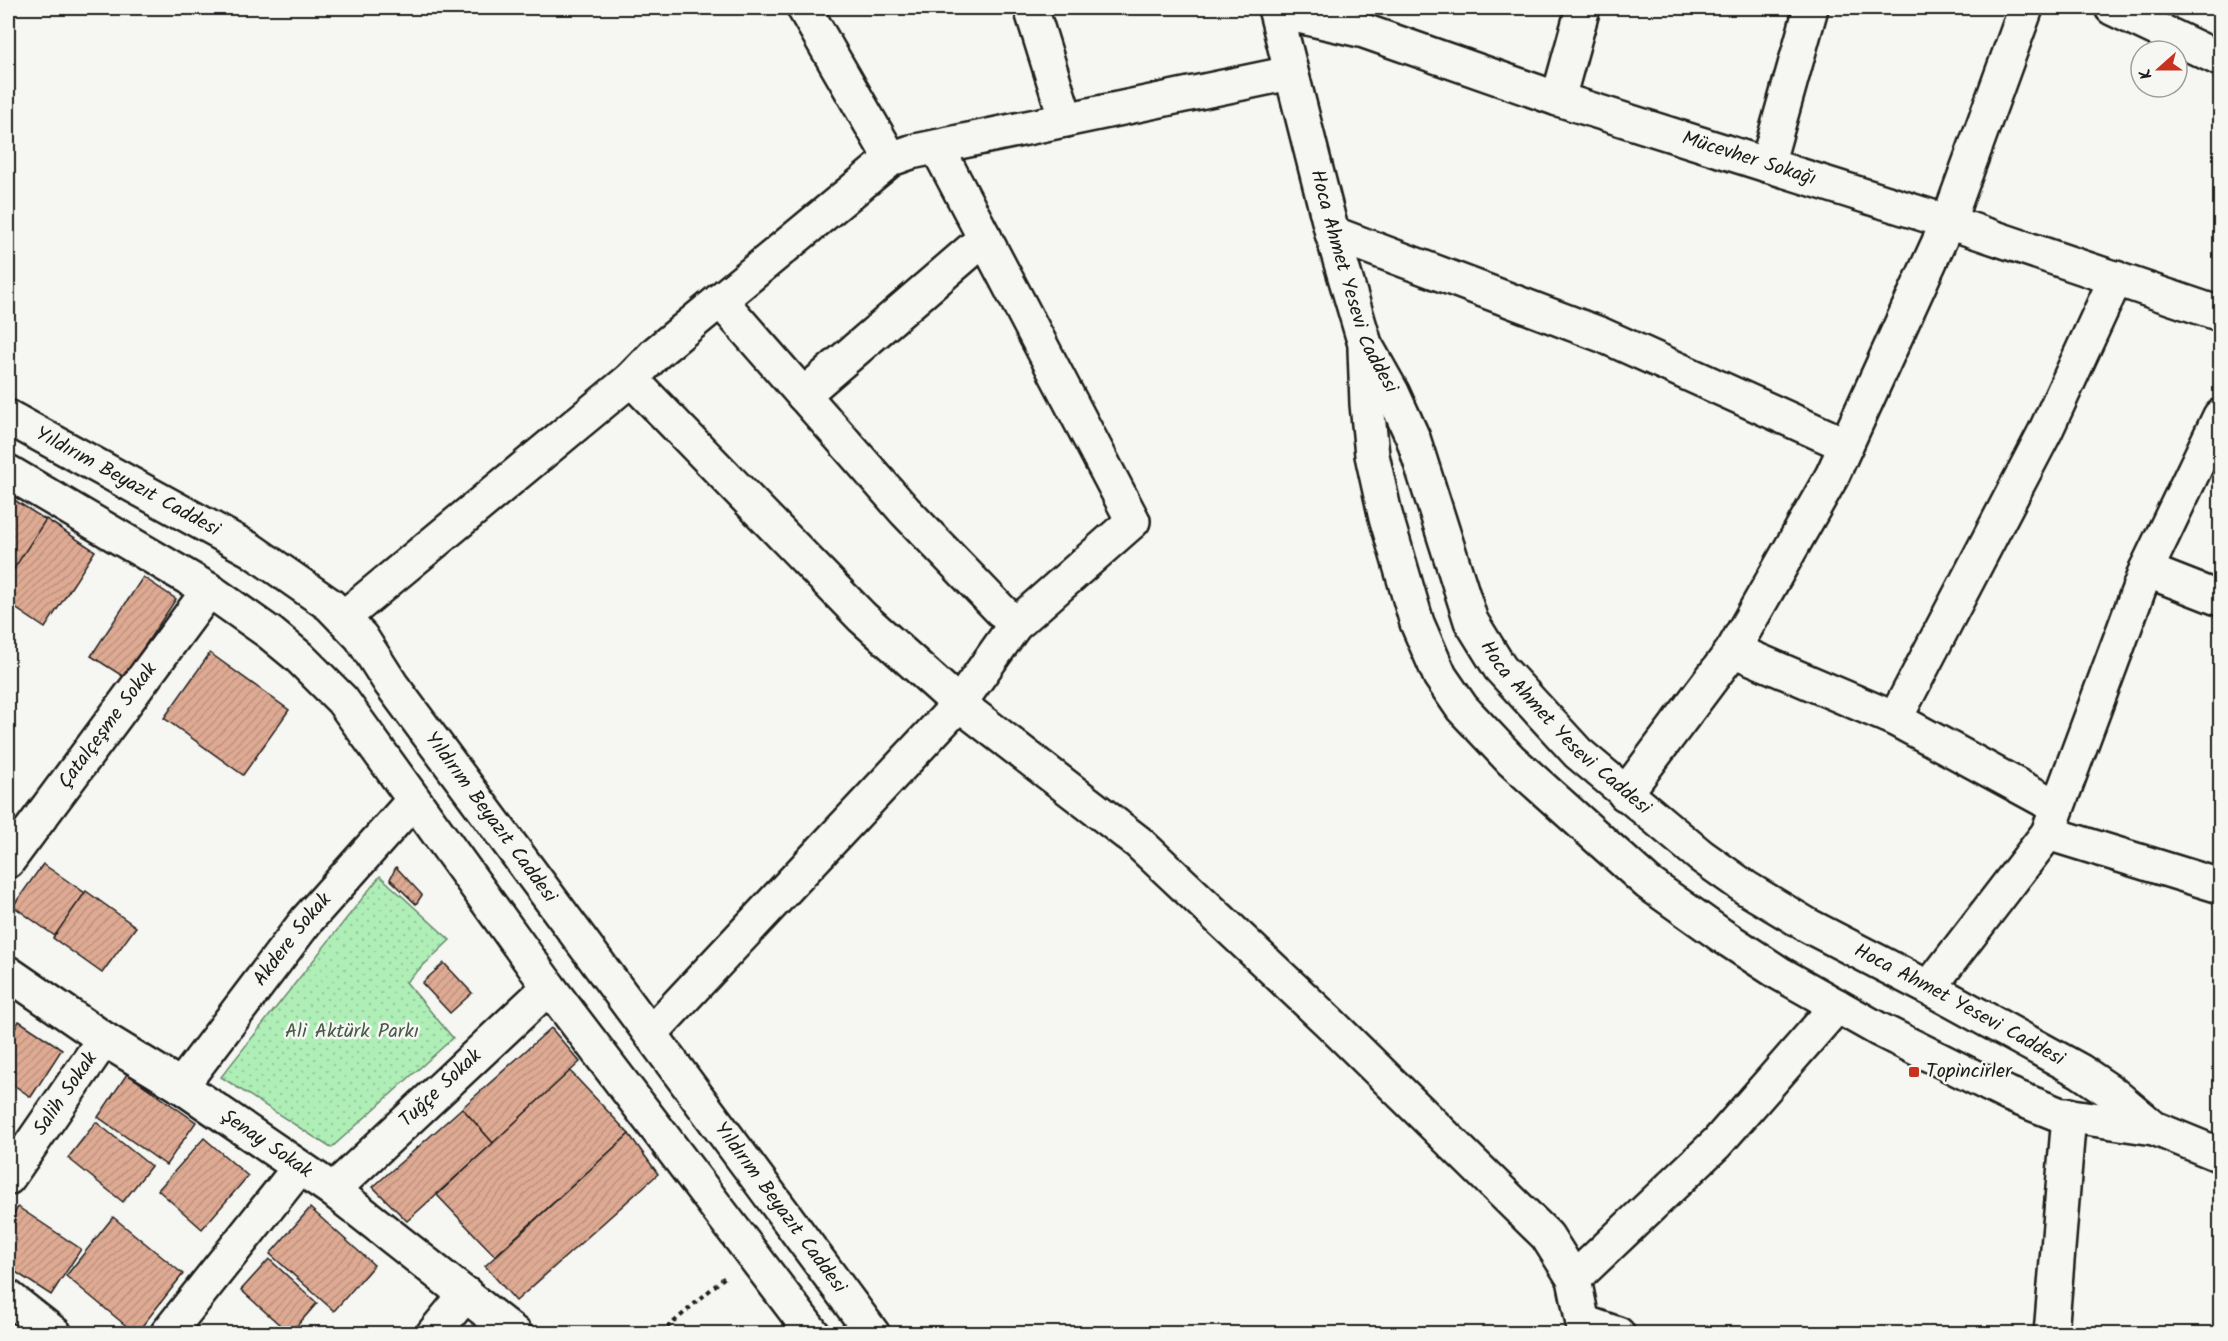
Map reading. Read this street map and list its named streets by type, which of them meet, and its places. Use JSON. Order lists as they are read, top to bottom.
{
  "streets": {
    "street": [
      "Mücevher Sokağı",
      "Hoca Ahmet Yesevi Caddesi",
      "Yıldırım Beyazıt Caddesi",
      "Çatalçeşme Sokak",
      "Akdere Sokak",
      "Tuğçe Sokak",
      "Salih Sokak",
      "Şenay Sokak"
    ]
  },
  "crossings": [
    ["Mücevher Sokağı", "Hoca Ahmet Yesevi Caddesi"],
    ["Akdere Sokak", "Şenay Sokak"],
    ["Tuğçe Sokak", "Şenay Sokak"],
    ["Salih Sokak", "Şenay Sokak"]
  ],
  "parks": ["Ali Aktürk Parkı"],
  "places": {
    "transit": ["Topincirler"]
  },
  "north": "left"
}
